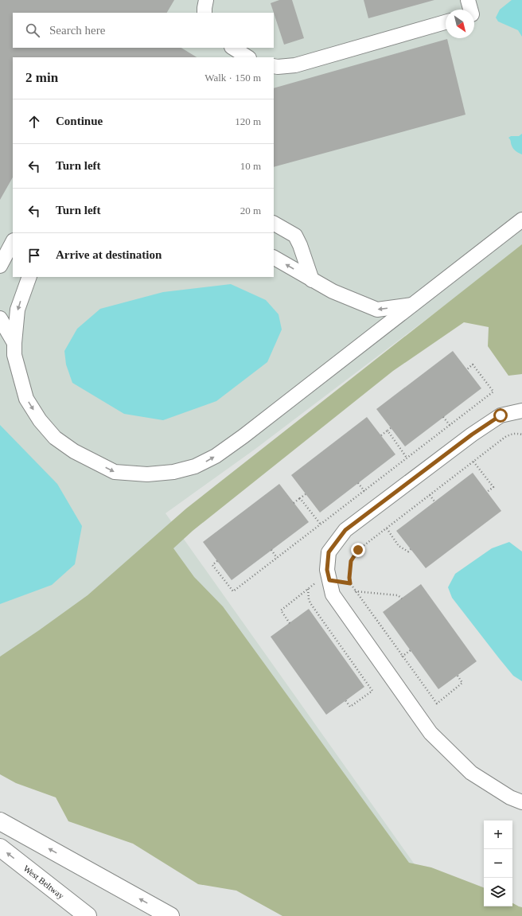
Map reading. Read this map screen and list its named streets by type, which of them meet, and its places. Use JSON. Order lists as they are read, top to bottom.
{
  "streets": {
    "highway": ["West Beltway"]
  },
  "north": "bottom right",
  "page": {
    "search": "Search here",
    "heading": ["2 min", "Walk · 150 m"],
    "list": [
      ["Continue", "120 m"],
      ["Turn left", "10 m"],
      ["Turn left", "20 m"],
      "Arrive at destination"
    ],
    "map_buttons": ["+", "−"]
  }
}
